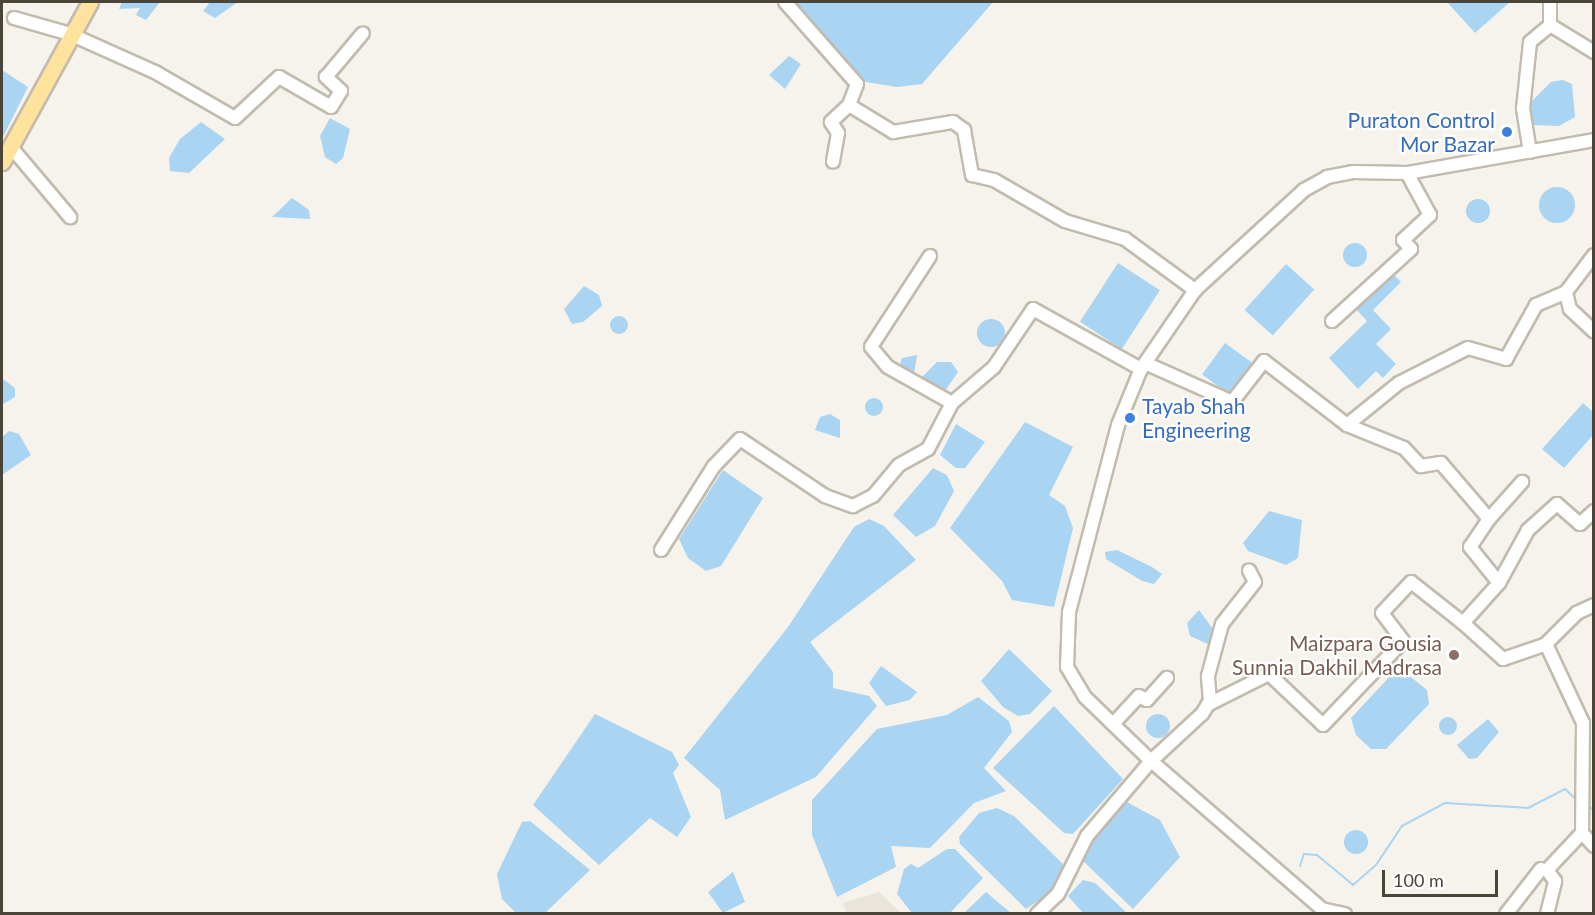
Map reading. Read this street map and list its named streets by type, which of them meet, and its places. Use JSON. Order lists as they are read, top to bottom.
{
  "places": ["Puraton Control Mor Bazar", "Tayab Shah Engineering", "Maizpara Gousia Sunnia Dakhil Madrasa"],
  "scale_bar": "100 m"
}
